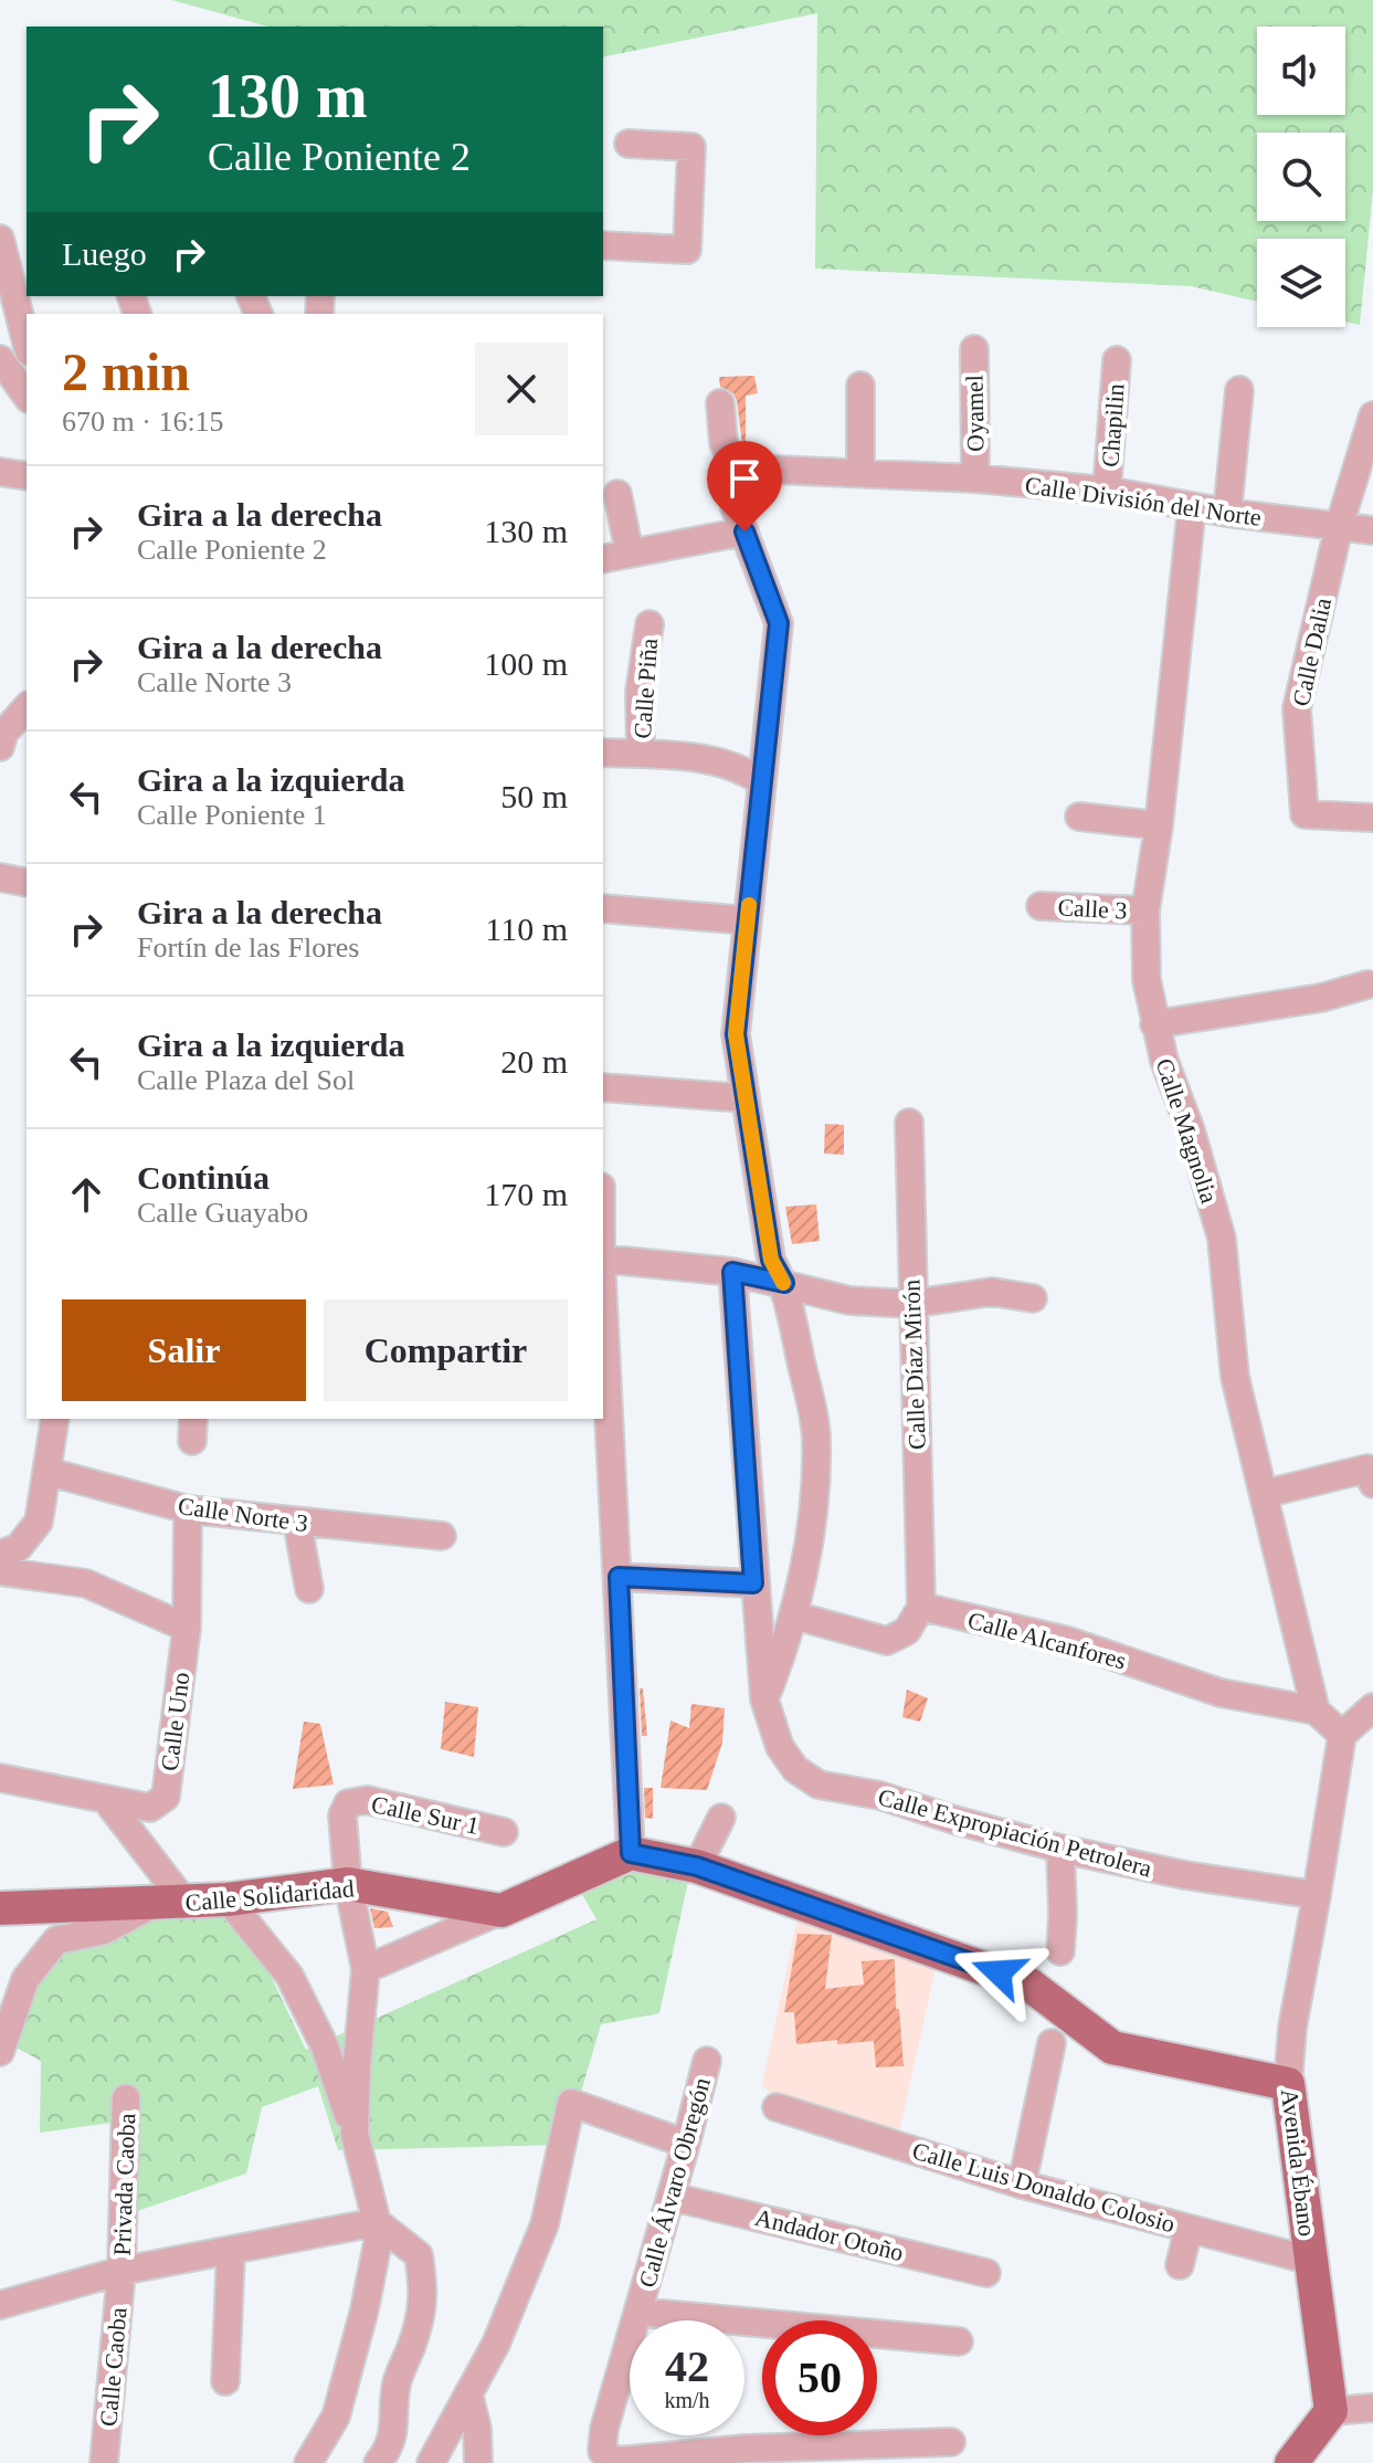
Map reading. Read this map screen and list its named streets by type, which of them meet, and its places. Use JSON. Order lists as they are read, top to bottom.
{
  "streets": {
    "main road": ["Calle Solidaridad", "Avenida Ébano"],
    "street": [
      "Oyamel",
      "Chapilin",
      "Calle División del Norte",
      "Calle Dalia",
      "Calle Piña",
      "Calle 3",
      "Calle Magnolia",
      "Calle Díaz Mirón",
      "Calle Norte 3",
      "Calle Alcanfores",
      "Calle Uno",
      "Calle Sur 1",
      "Calle Expropiación Petrolera",
      "Calle Álvaro Obregón",
      "Privada Caoba",
      "Calle Luis Donaldo Colosio",
      "Andador Otoño",
      "Calle Caoba"
    ]
  },
  "crossings": [
    ["Oyamel", "Calle División del Norte"],
    ["Chapilin", "Calle División del Norte"],
    ["Calle División del Norte", "Calle Dalia"],
    ["Calle División del Norte", "Calle Magnolia"],
    ["Calle 3", "Calle Magnolia"],
    ["Calle Magnolia", "Calle Alcanfores"],
    ["Calle Díaz Mirón", "Calle Alcanfores"],
    ["Calle Norte 3", "Calle Uno"],
    ["Calle Sur 1", "Calle Solidaridad"],
    ["Calle Expropiación Petrolera", "Avenida Ébano"],
    ["Avenida Ébano", "Calle Luis Donaldo Colosio"],
    ["Calle Álvaro Obregón", "Andador Otoño"],
    ["Privada Caoba", "Calle Caoba"]
  ],
  "page": {
    "turn": ["130 m", "Calle Poniente 2"],
    "then": "Luego",
    "heading": ["2 min", "670 m · 16:15"],
    "list": [
      {
        "name": "Gira a la derecha",
        "note": "Calle Poniente 2",
        "value": "130 m"
      },
      {
        "name": "Gira a la derecha",
        "note": "Calle Norte 3",
        "value": "100 m"
      },
      {
        "name": "Gira a la izquierda",
        "note": "Calle Poniente 1",
        "value": "50 m"
      },
      {
        "name": "Gira a la derecha",
        "note": "Fortín de las Flores",
        "value": "110 m"
      },
      {
        "name": "Gira a la izquierda",
        "note": "Calle Plaza del Sol",
        "value": "20 m"
      },
      {
        "name": "Continúa",
        "note": "Calle Guayabo",
        "value": "170 m"
      }
    ],
    "buttons": ["Salir", "Compartir"],
    "speed": "42 km/h",
    "limit": "50"
  }
}
